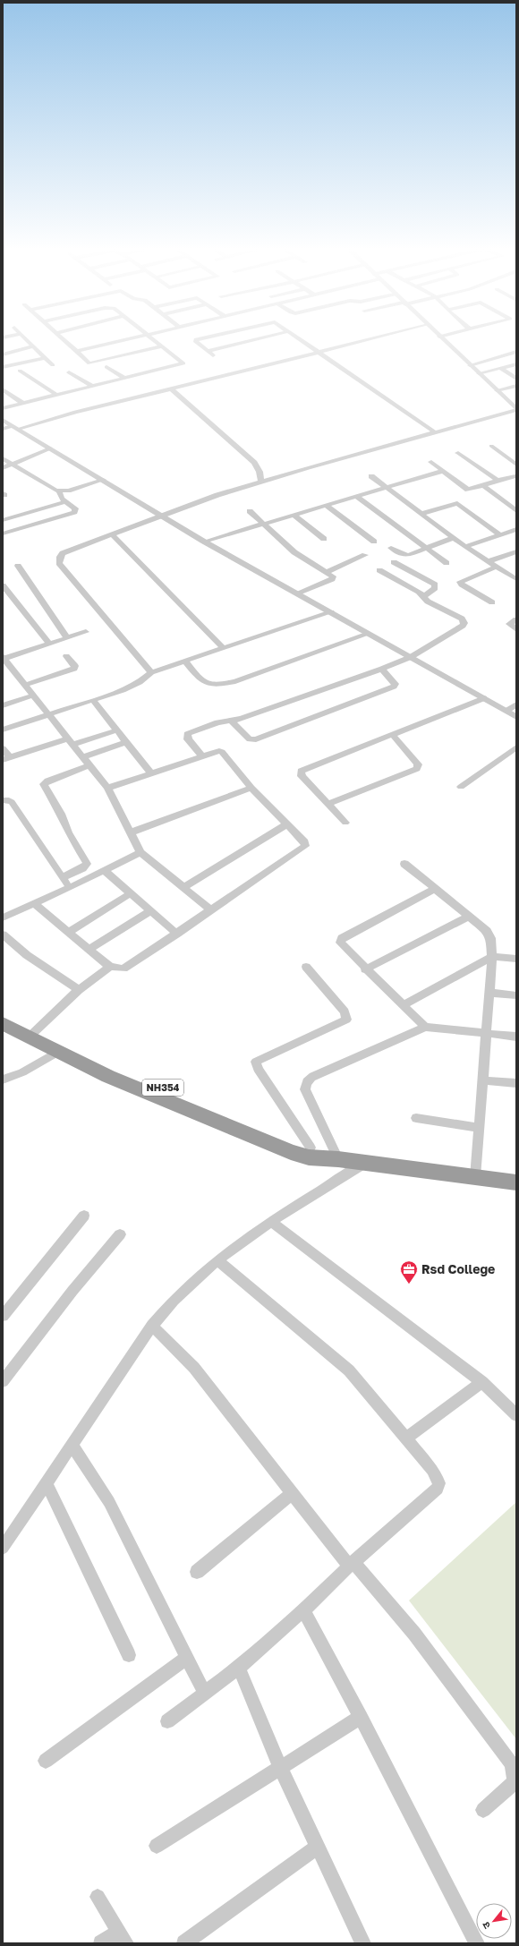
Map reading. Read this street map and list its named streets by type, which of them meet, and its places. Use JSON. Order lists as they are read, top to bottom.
{
  "streets": {
    "highway": ["NH354"]
  },
  "places": {
    "office": ["Rsd College"]
  },
  "north": "bottom left"
}
